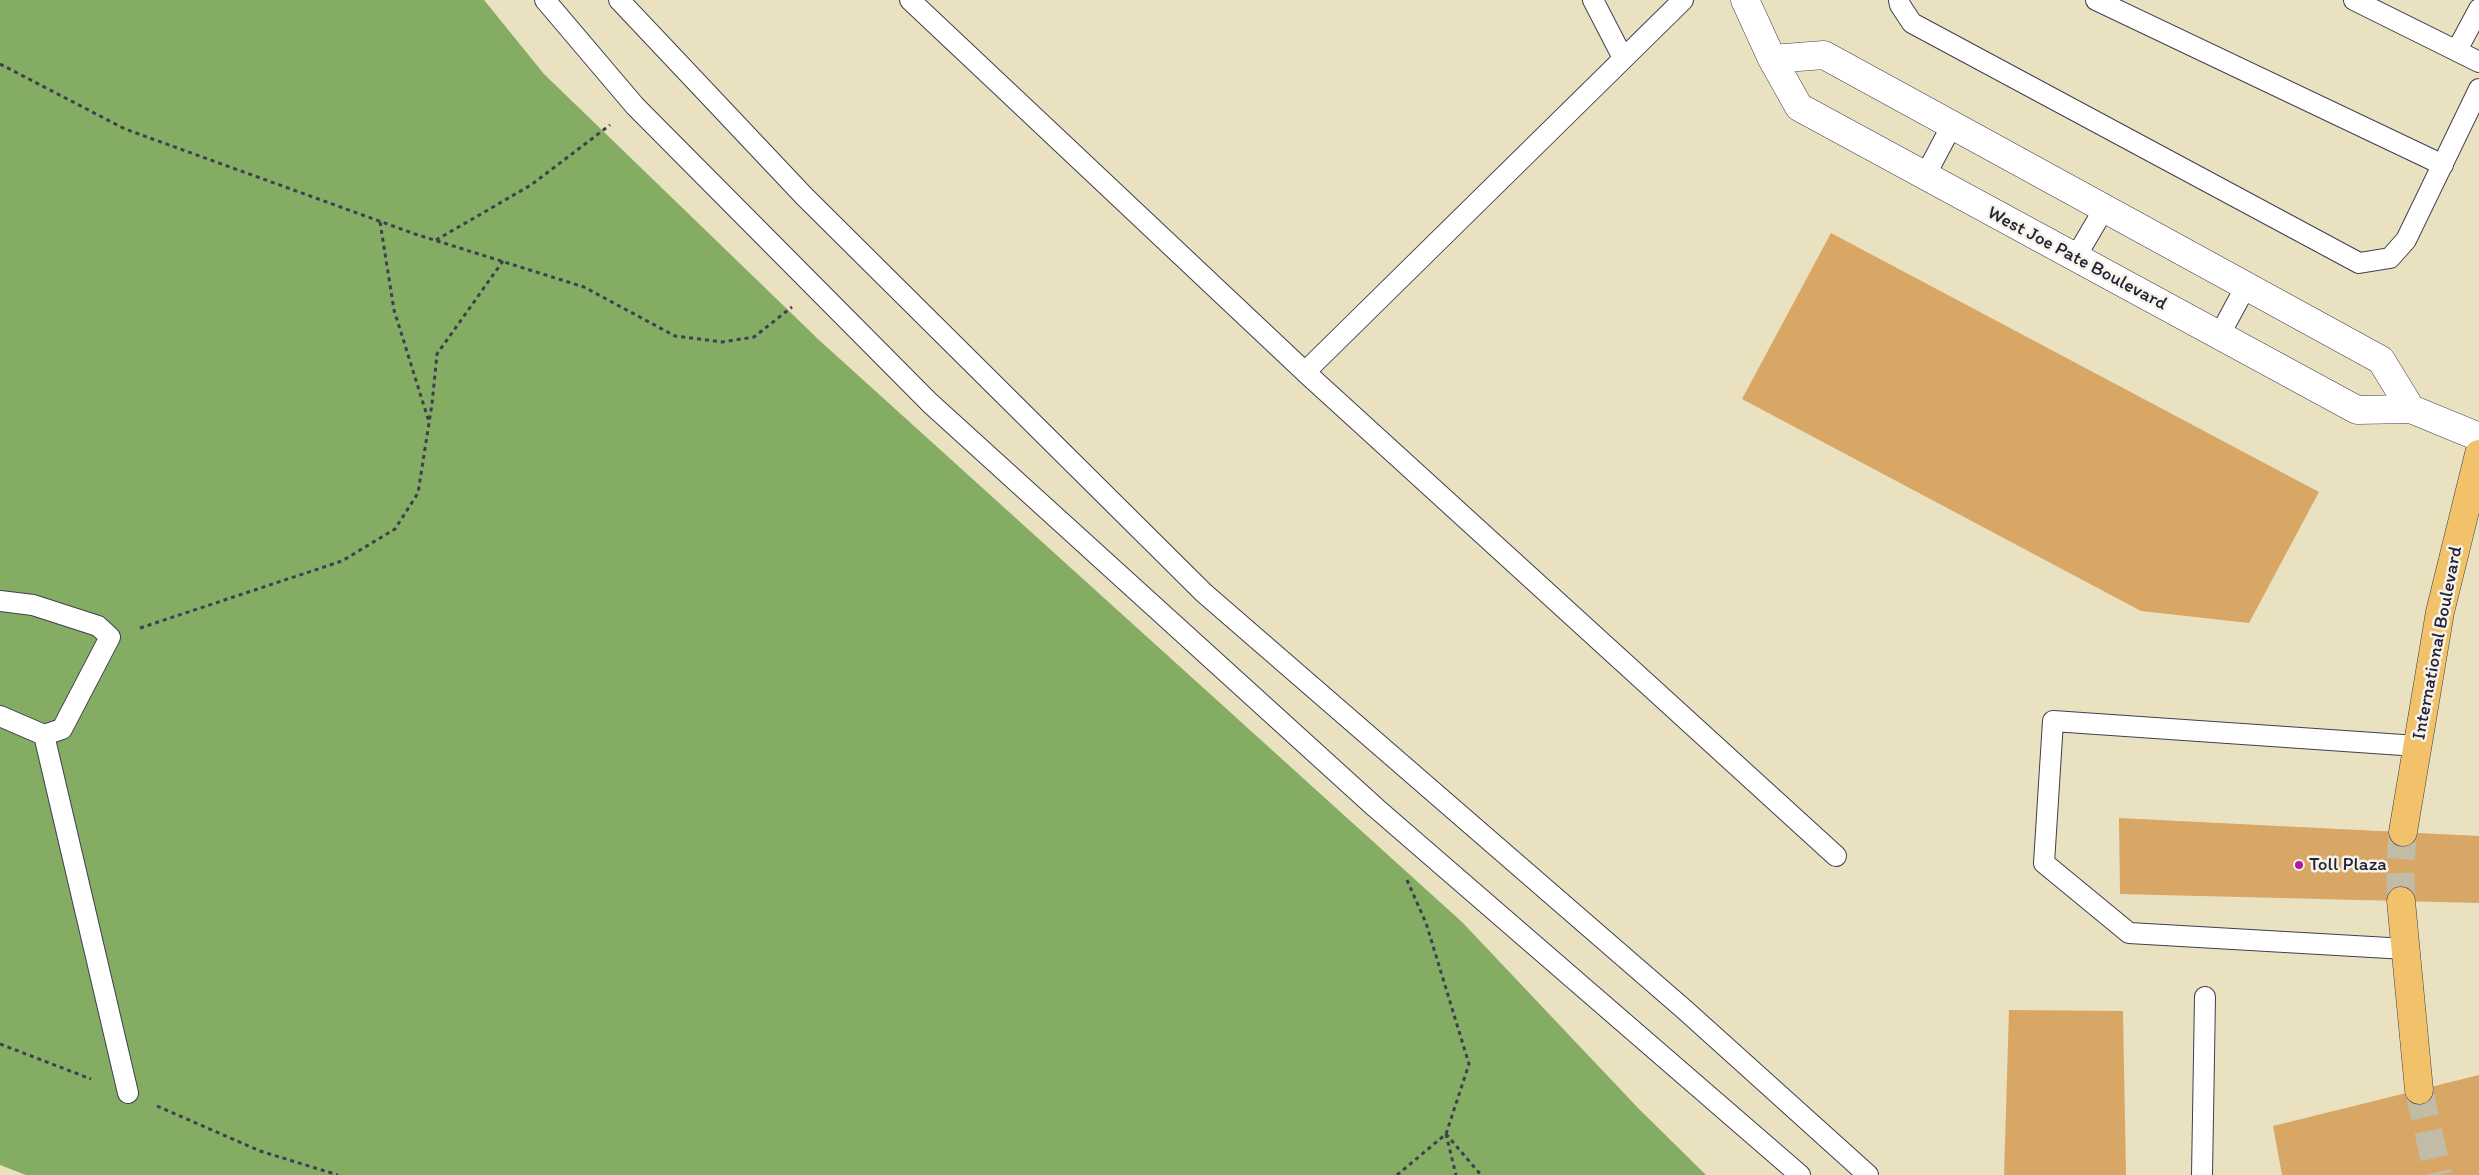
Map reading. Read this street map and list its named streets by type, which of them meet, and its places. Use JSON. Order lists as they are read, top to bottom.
{
  "streets": {
    "main road": ["International Boulevard"],
    "street": ["West Joe Pate Boulevard"]
  },
  "places": ["Toll Plaza"]
}
